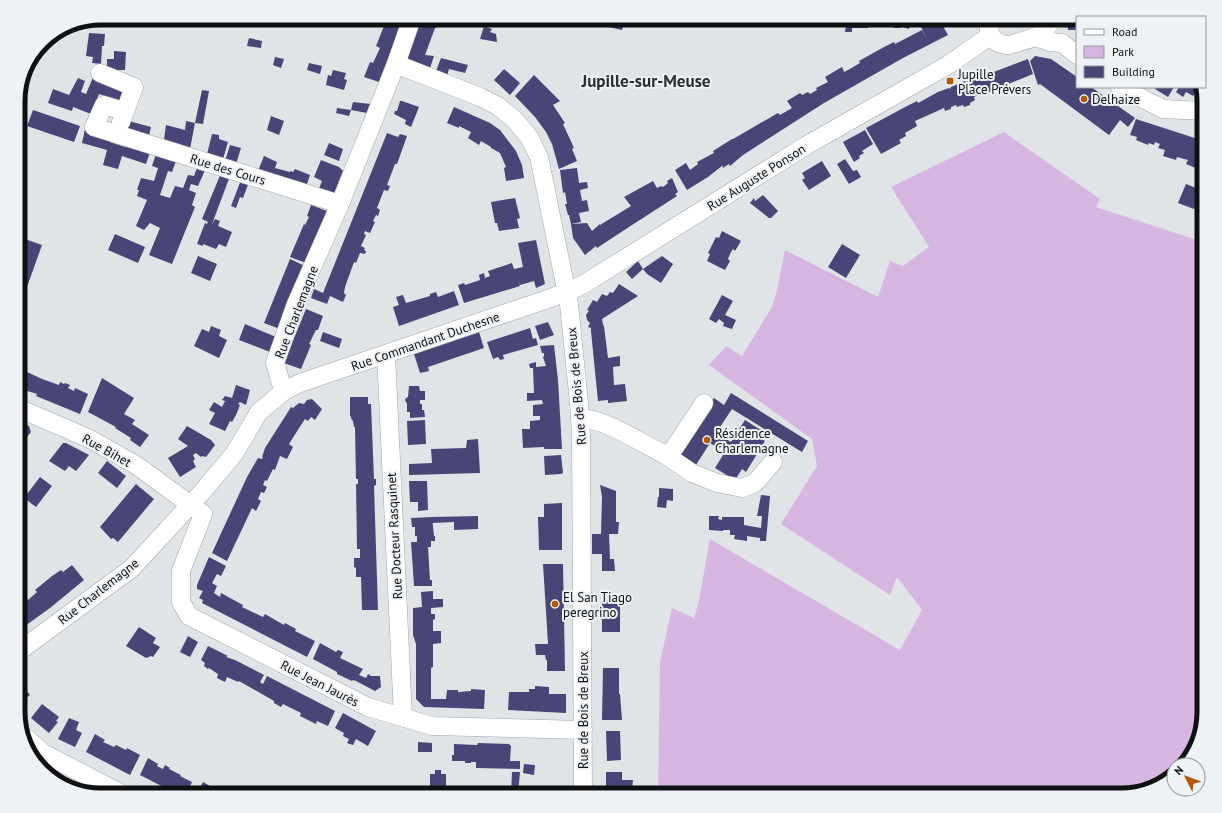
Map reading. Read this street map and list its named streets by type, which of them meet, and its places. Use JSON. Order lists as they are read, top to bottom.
{
  "streets": {
    "street": [
      "Rue des Cours",
      "Rue Auguste Ponson",
      "Rue Charlemagne",
      "Rue Commandant Duchesne",
      "Rue de Bois de Breux",
      "Rue Bihet",
      "Rue Docteur Rasquinet",
      "Rue Jean Jaurès"
    ]
  },
  "crossings": [
    ["Rue des Cours", "Rue Charlemagne"],
    ["Rue Auguste Ponson", "Rue Commandant Duchesne"],
    ["Rue Auguste Ponson", "Rue de Bois de Breux"],
    ["Rue Charlemagne", "Rue Commandant Duchesne"],
    ["Rue Charlemagne", "Rue de Bois de Breux"],
    ["Rue Charlemagne", "Rue Bihet"],
    ["Rue Charlemagne", "Rue Jean Jaurès"],
    ["Rue Commandant Duchesne", "Rue de Bois de Breux"],
    ["Rue Commandant Duchesne", "Rue Docteur Rasquinet"],
    ["Rue de Bois de Breux", "Rue Jean Jaurès"],
    ["Rue Bihet", "Rue Jean Jaurès"],
    ["Rue Docteur Rasquinet", "Rue Jean Jaurès"]
  ],
  "districts": ["Jupille-sur-Meuse"],
  "places": {
    "transit": ["Jupille Place Prévers"],
    "other": ["Delhaize", "Résidence Charlemagne", "El San Tiago peregrino"]
  },
  "legend": ["Road", "Park", "Building"],
  "north": "top left"
}
